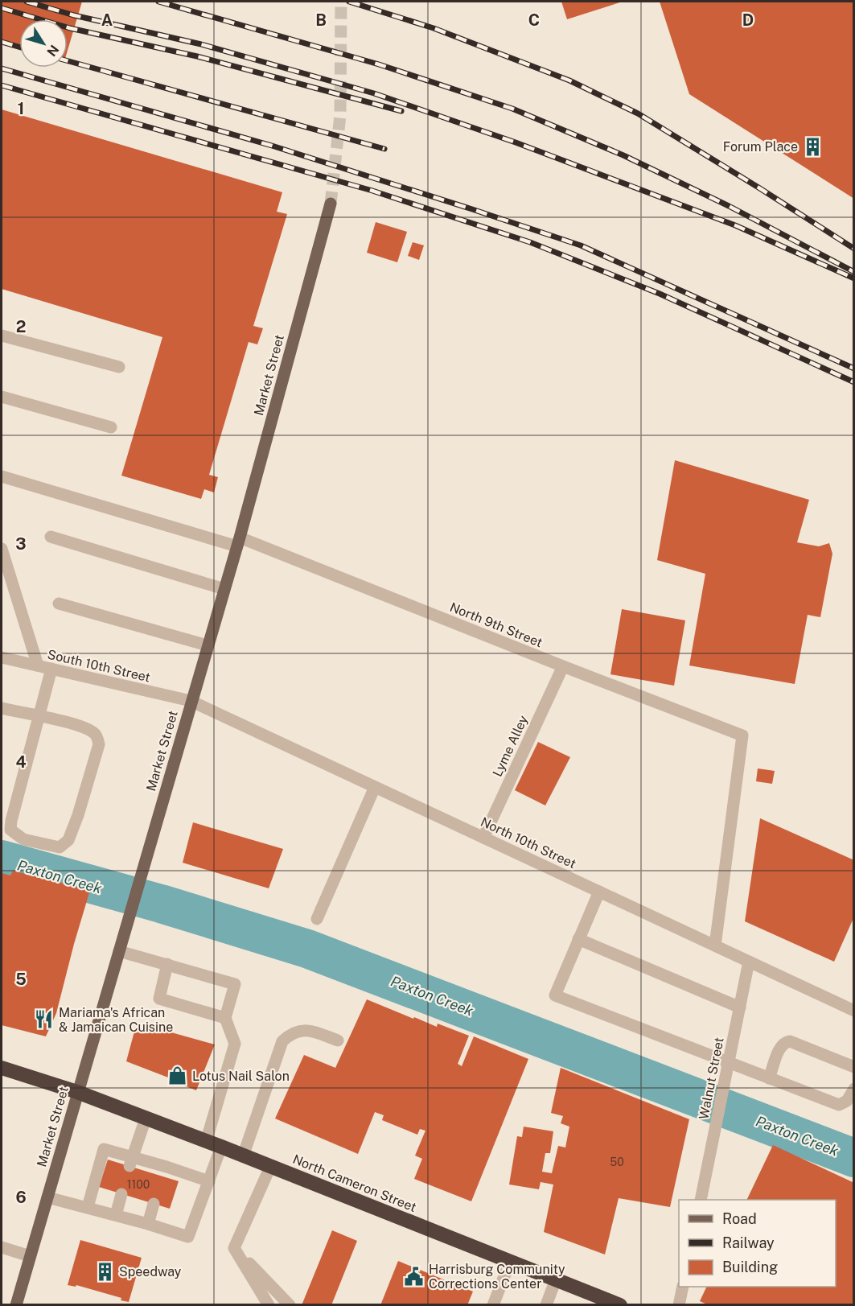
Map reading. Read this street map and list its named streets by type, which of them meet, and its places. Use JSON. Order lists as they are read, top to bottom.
{
  "streets": {
    "highway": ["North Cameron Street"],
    "main road": ["Market Street"],
    "street": [
      "North 9th Street",
      "South 10th Street",
      "Lyme Alley",
      "North 10th Street",
      "Walnut Street"
    ]
  },
  "crossings": [
    ["Market Street", "North 9th Street"],
    ["Market Street", "South 10th Street"],
    ["Market Street", "North 10th Street"],
    ["Market Street", "North Cameron Street"],
    ["North 9th Street", "Lyme Alley"],
    ["North 9th Street", "North 10th Street"],
    ["South 10th Street", "North 10th Street"],
    ["Lyme Alley", "North 10th Street"],
    ["North 10th Street", "Walnut Street"]
  ],
  "water": ["Paxton Creek"],
  "places": {
    "building": ["Forum Place", "Speedway"],
    "restaurant": ["Mariama's African & Jamaican Cuisine"],
    "shop": ["Lotus Nail Salon"],
    "public building": ["Harrisburg Community Corrections Center"]
  },
  "house_numbers": ["50", "1100"],
  "legend": ["Road", "Railway", "Building"],
  "north": "bottom right",
  "grid": {
    "columns": [
      "A",
      "B",
      "C",
      "D"
    ],
    "rows": [
      "1",
      "2",
      "3",
      "4",
      "5",
      "6"
    ]
  }
}
